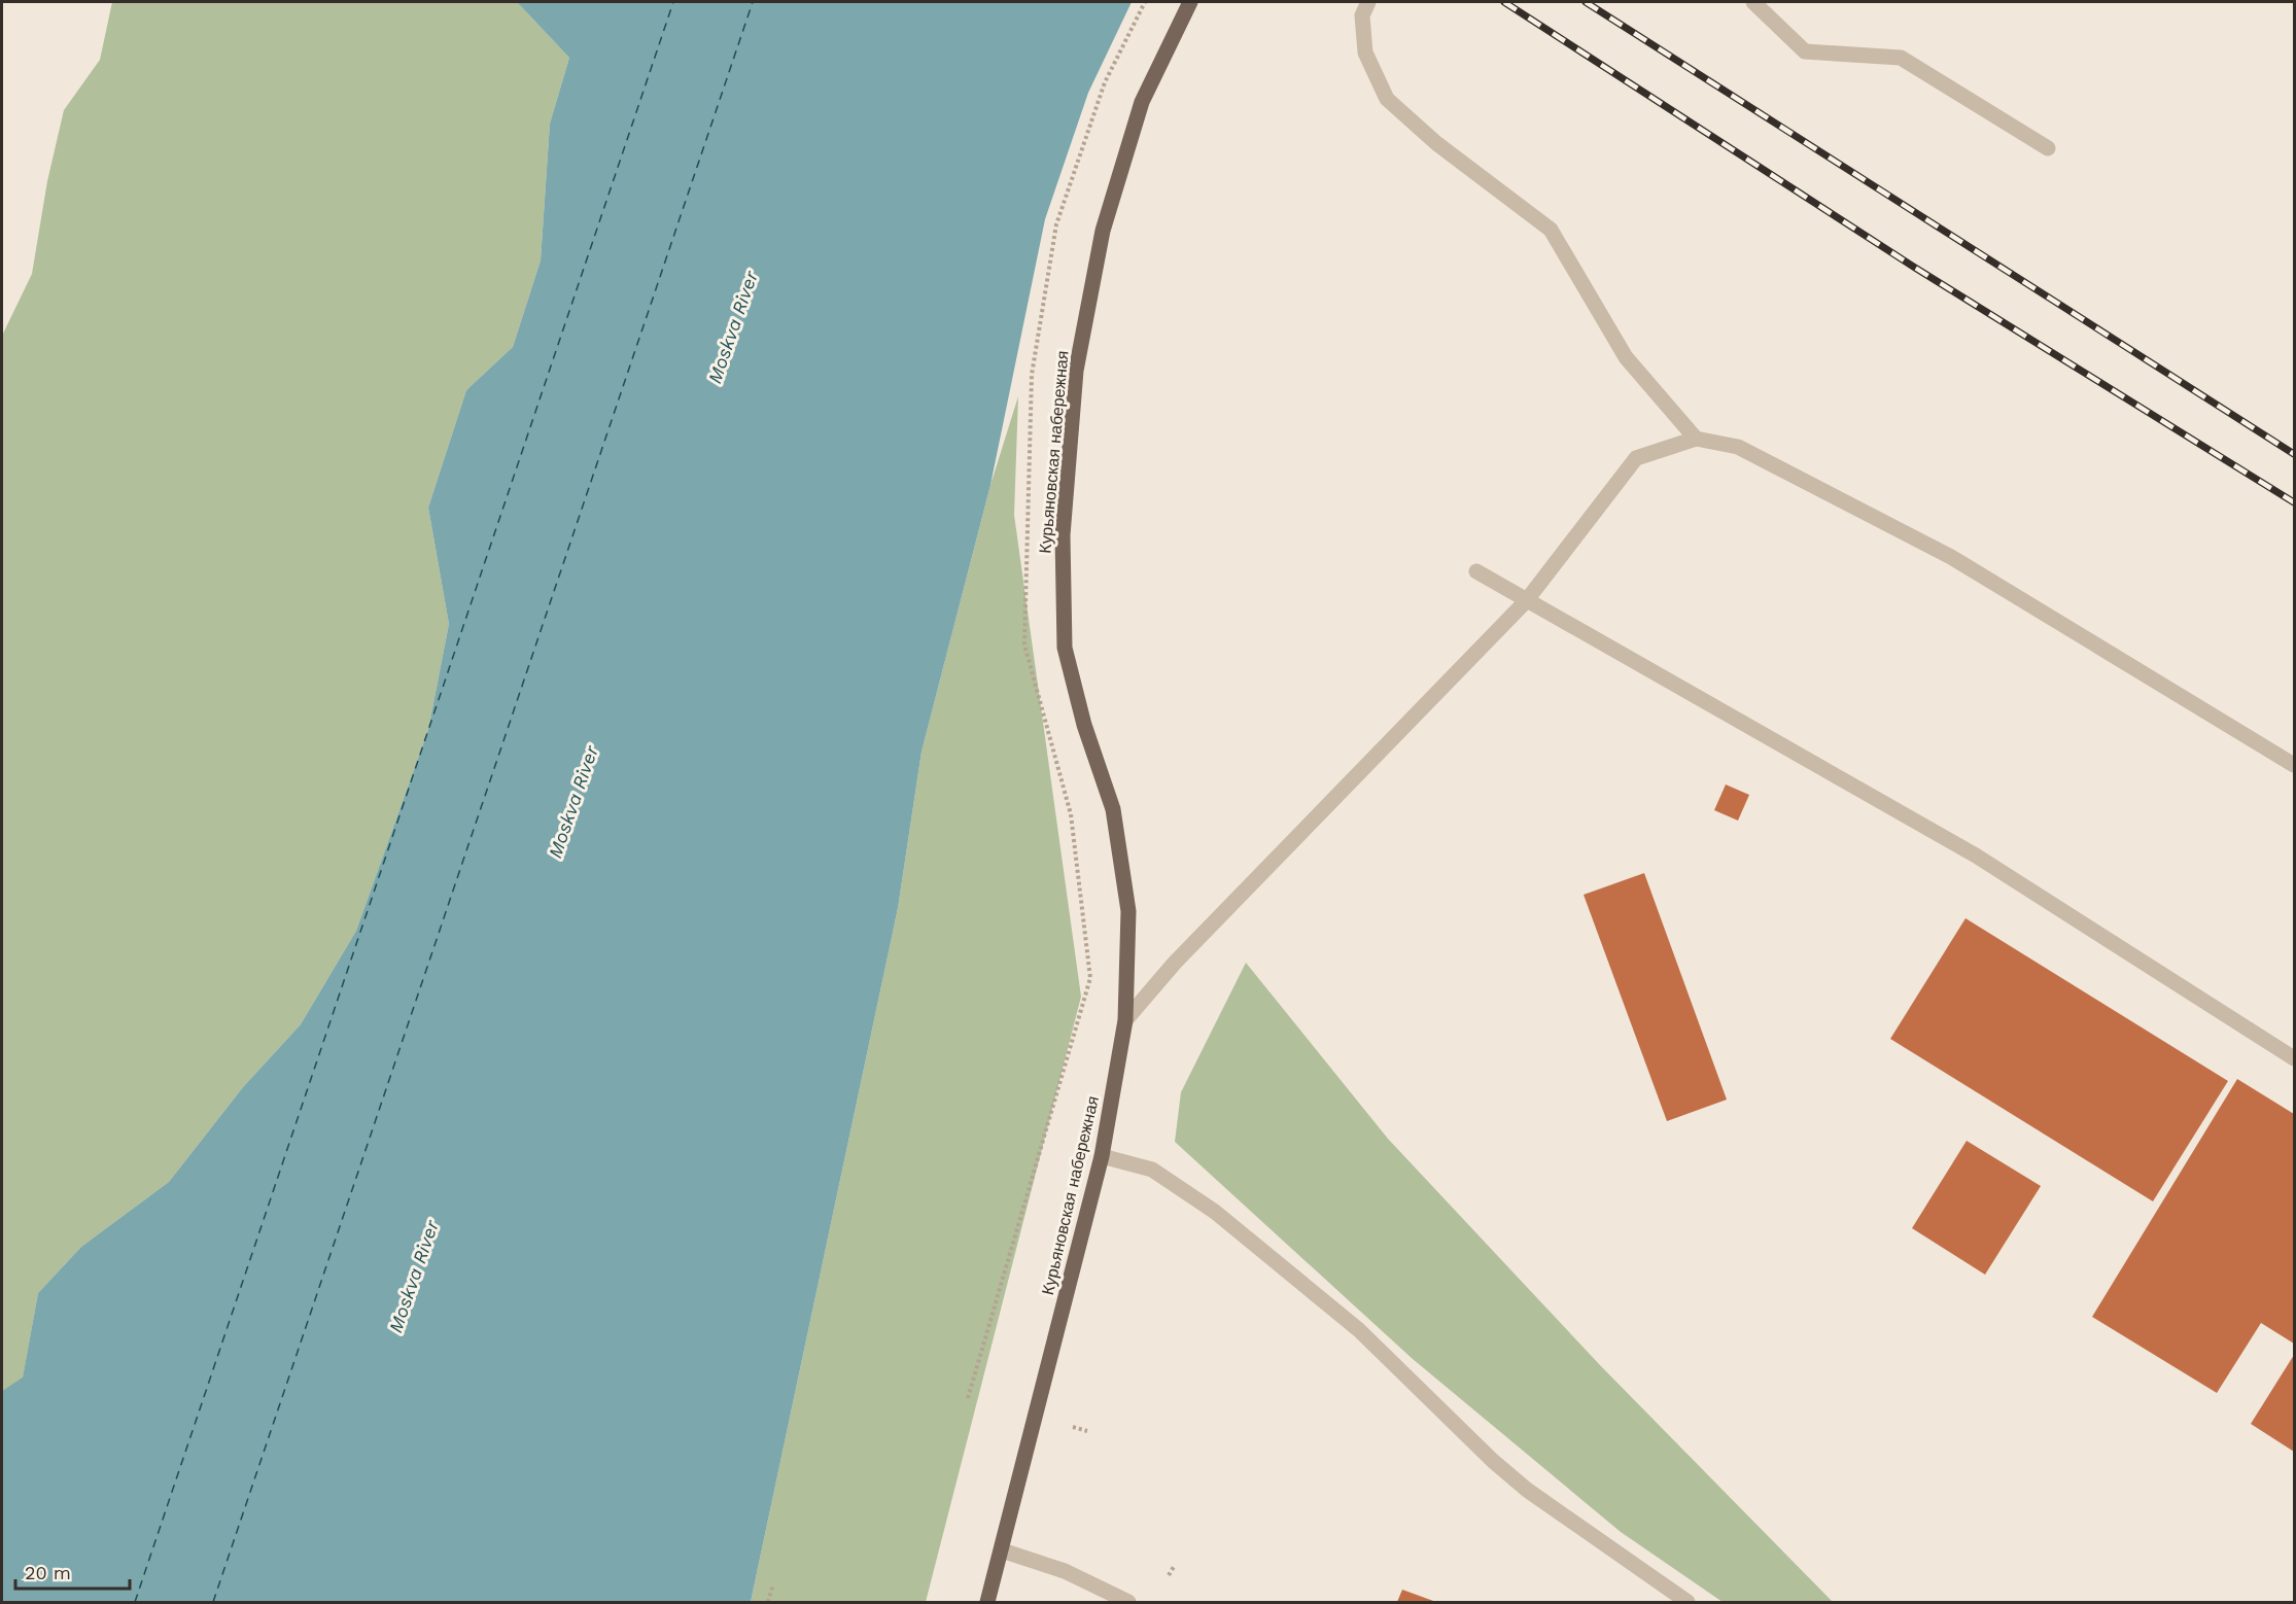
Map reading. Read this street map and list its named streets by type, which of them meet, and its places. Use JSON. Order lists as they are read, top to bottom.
{
  "streets": {
    "main road": ["Курьяновская набережная"]
  },
  "water": ["Moskva River"],
  "scale_bar": "20 m"
}
